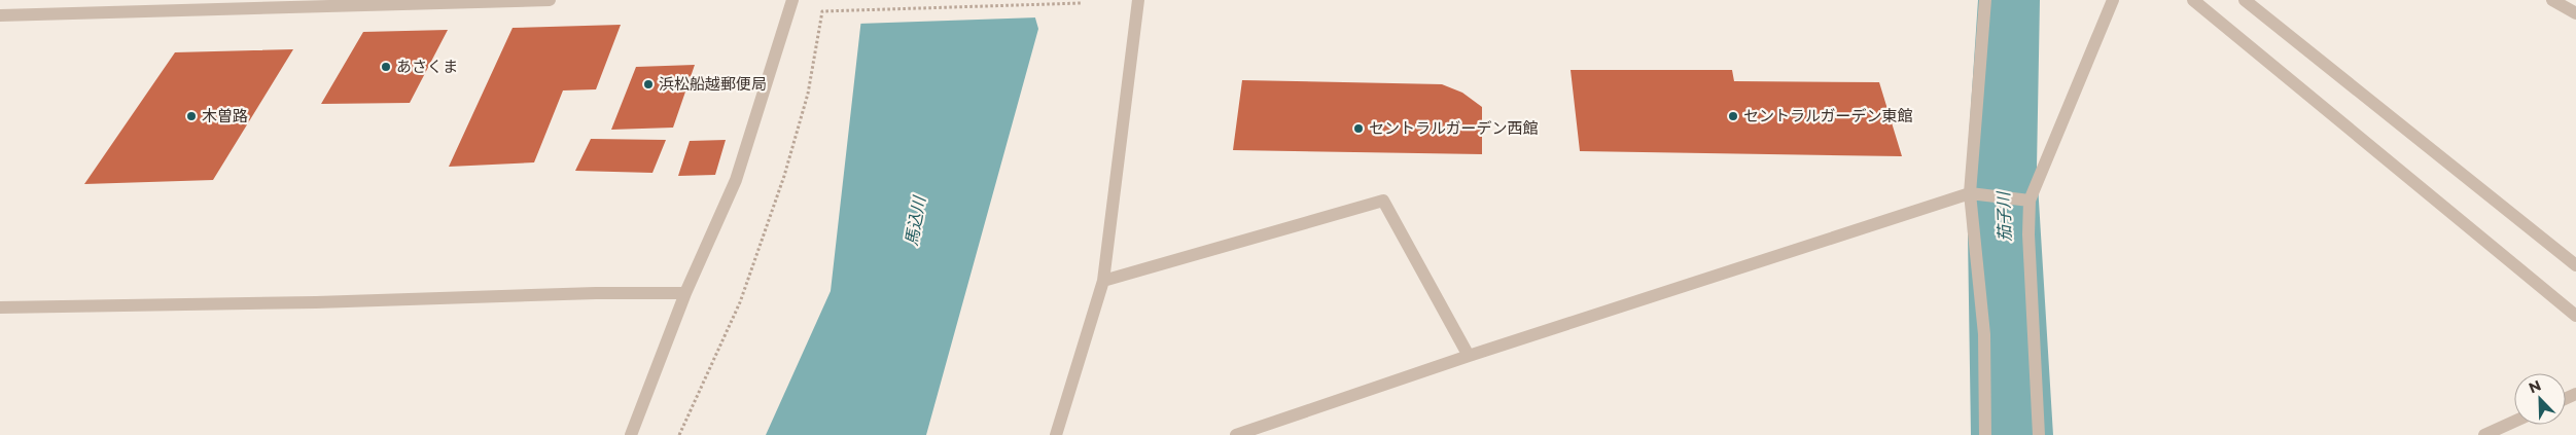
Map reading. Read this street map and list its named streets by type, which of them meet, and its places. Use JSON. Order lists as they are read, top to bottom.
{
  "water": ["茄子川", "馬込川"],
  "places": [
    "あさくま",
    "浜松船越郵便局",
    "木曽路",
    "セントラルガーデン東館",
    "セントラルガーデン西館"
  ],
  "north": "top left"
}
